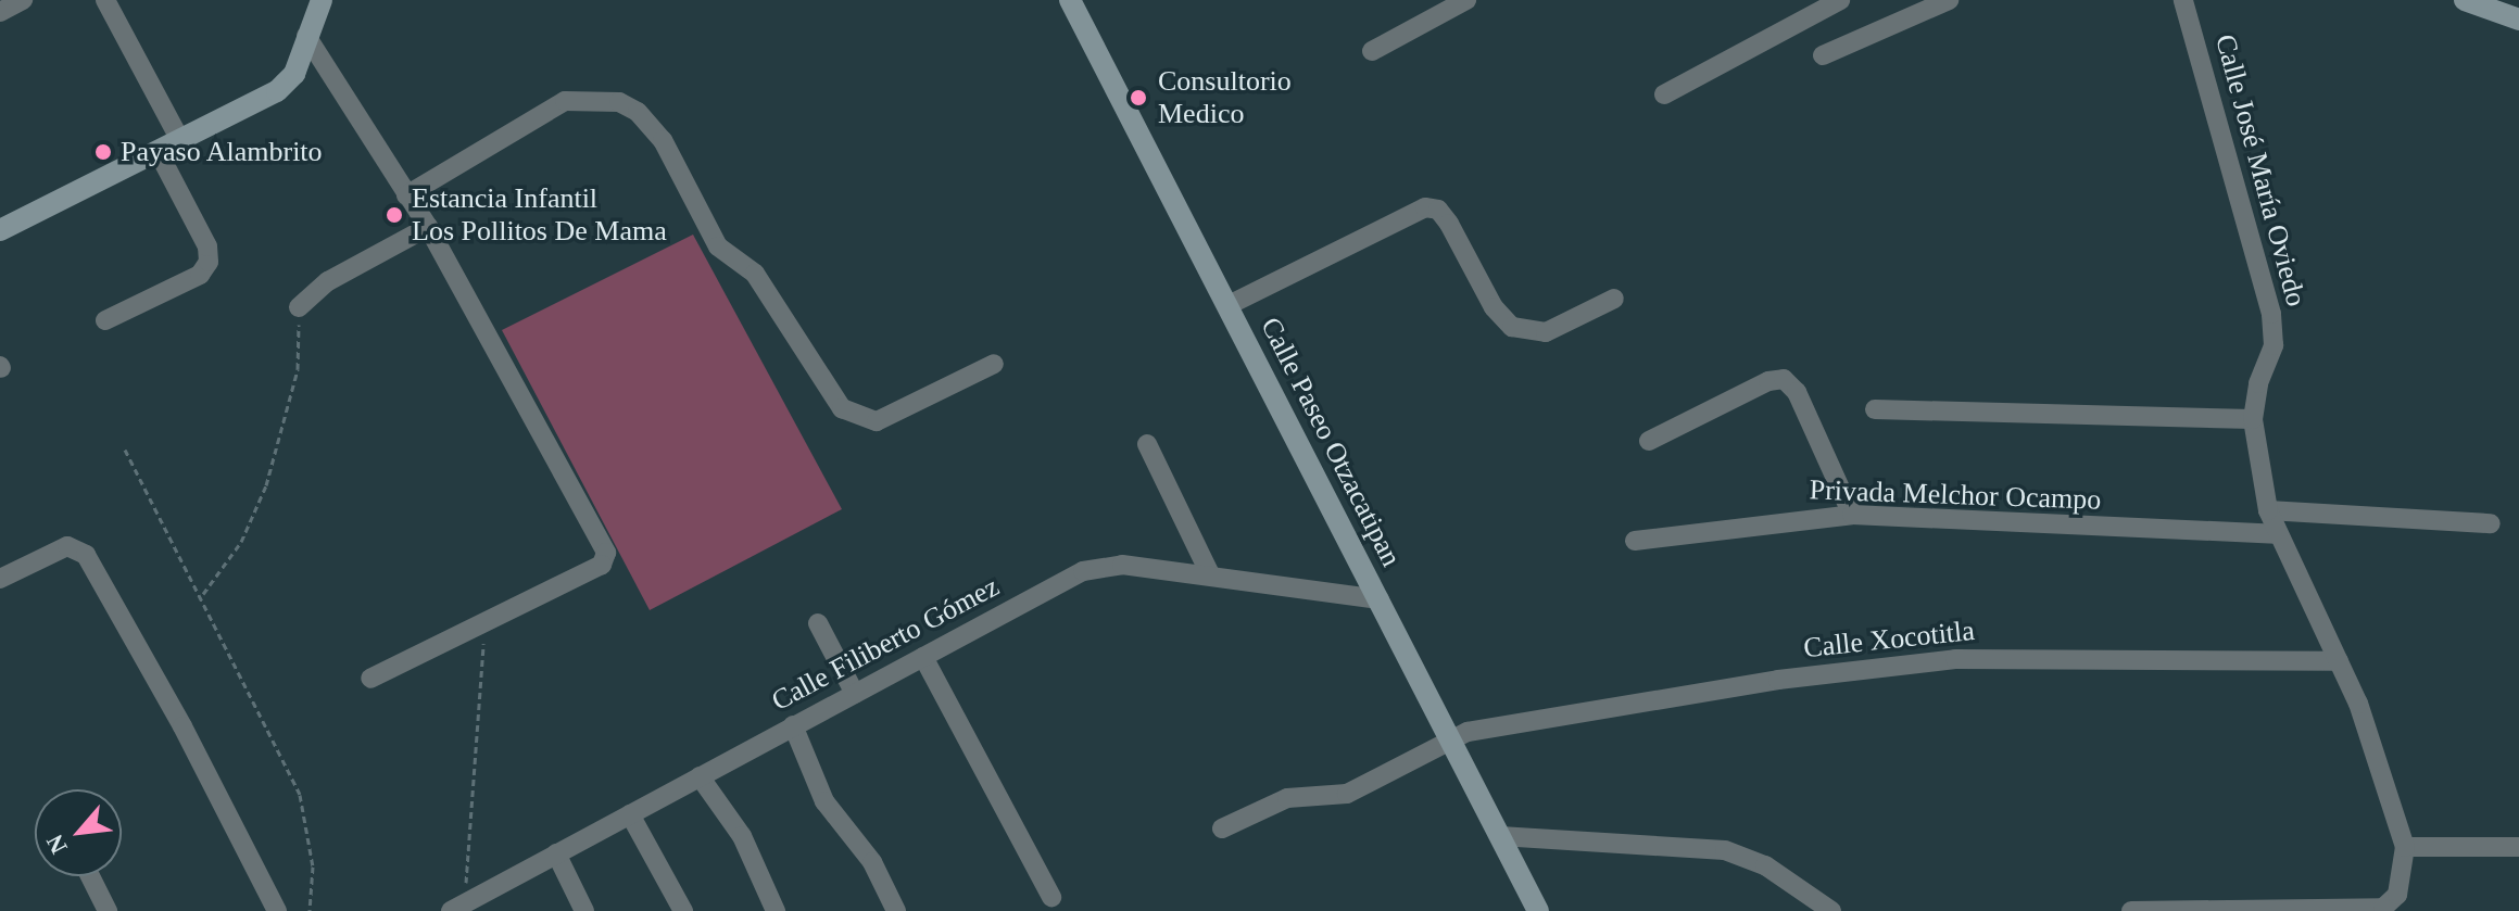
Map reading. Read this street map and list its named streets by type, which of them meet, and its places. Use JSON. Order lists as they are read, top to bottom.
{
  "streets": {
    "main road": ["Calle Paseo Otzacatipan"],
    "street": [
      "Calle José María Oviedo",
      "Privada Melchor Ocampo",
      "Calle Xocotitla",
      "Calle Filiberto Gómez"
    ]
  },
  "crossings": [
    ["Calle José María Oviedo", "Privada Melchor Ocampo"],
    ["Calle José María Oviedo", "Calle Xocotitla"],
    ["Calle Paseo Otzacatipan", "Calle Xocotitla"],
    ["Calle Paseo Otzacatipan", "Calle Filiberto Gómez"]
  ],
  "places": ["Consultorio Medico", "Payaso Alambrito", "Estancia Infantil Los Pollitos De Mama"],
  "north": "bottom left"
}
